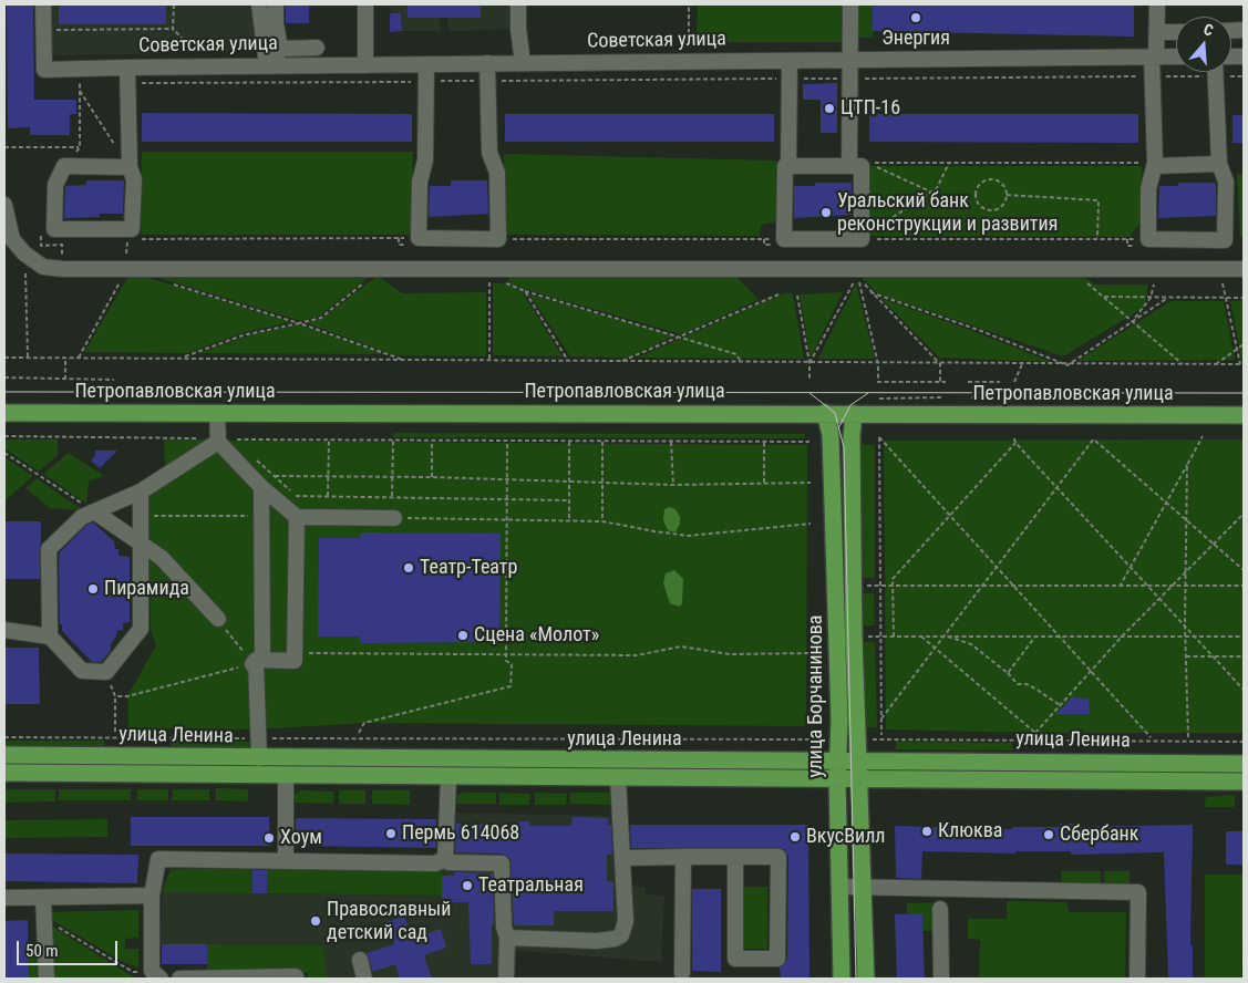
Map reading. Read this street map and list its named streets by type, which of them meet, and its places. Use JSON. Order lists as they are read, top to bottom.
{
  "streets": {
    "main road": ["Петропавловская улица", "улица Борчанинова", "улица Ленина"],
    "street": ["Советская улица"]
  },
  "crossings": [
    ["Петропавловская улица", "улица Борчанинова"],
    ["улица Борчанинова", "улица Ленина"]
  ],
  "places": [
    "Энергия",
    "ЦТП-16",
    "Уральский банк реконструкции и развития",
    "Театр-Театр",
    "Пирамида",
    "Сцена «Молот»",
    "Клюква",
    "Пермь 614068",
    "Сбербанк",
    "ВкусВилл",
    "Хоум",
    "Театральная",
    "Православный детский сад"
  ],
  "scale_bar": "50 m",
  "north": "top"
}
